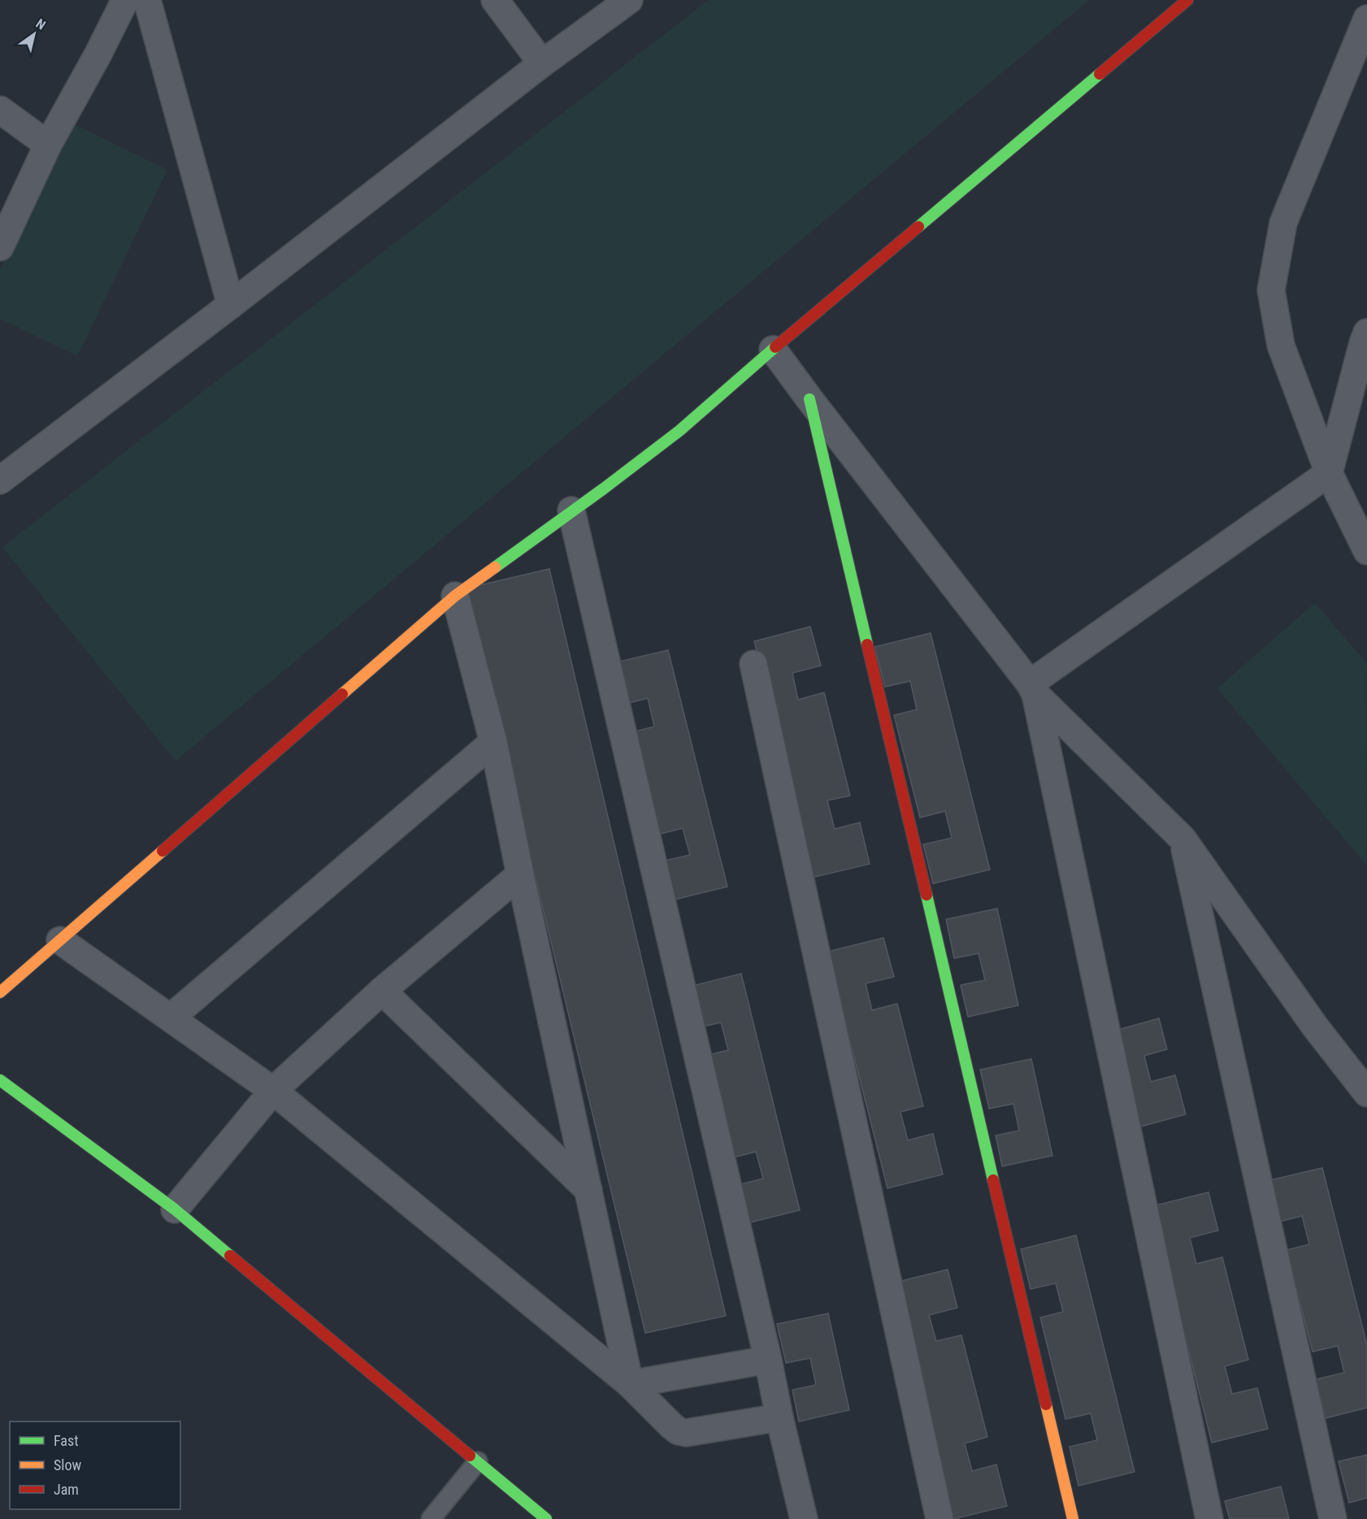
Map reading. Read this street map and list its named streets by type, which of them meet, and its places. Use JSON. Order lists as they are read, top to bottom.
{
  "legend": ["Fast", "Slow", "Jam"],
  "north": "top right"
}
